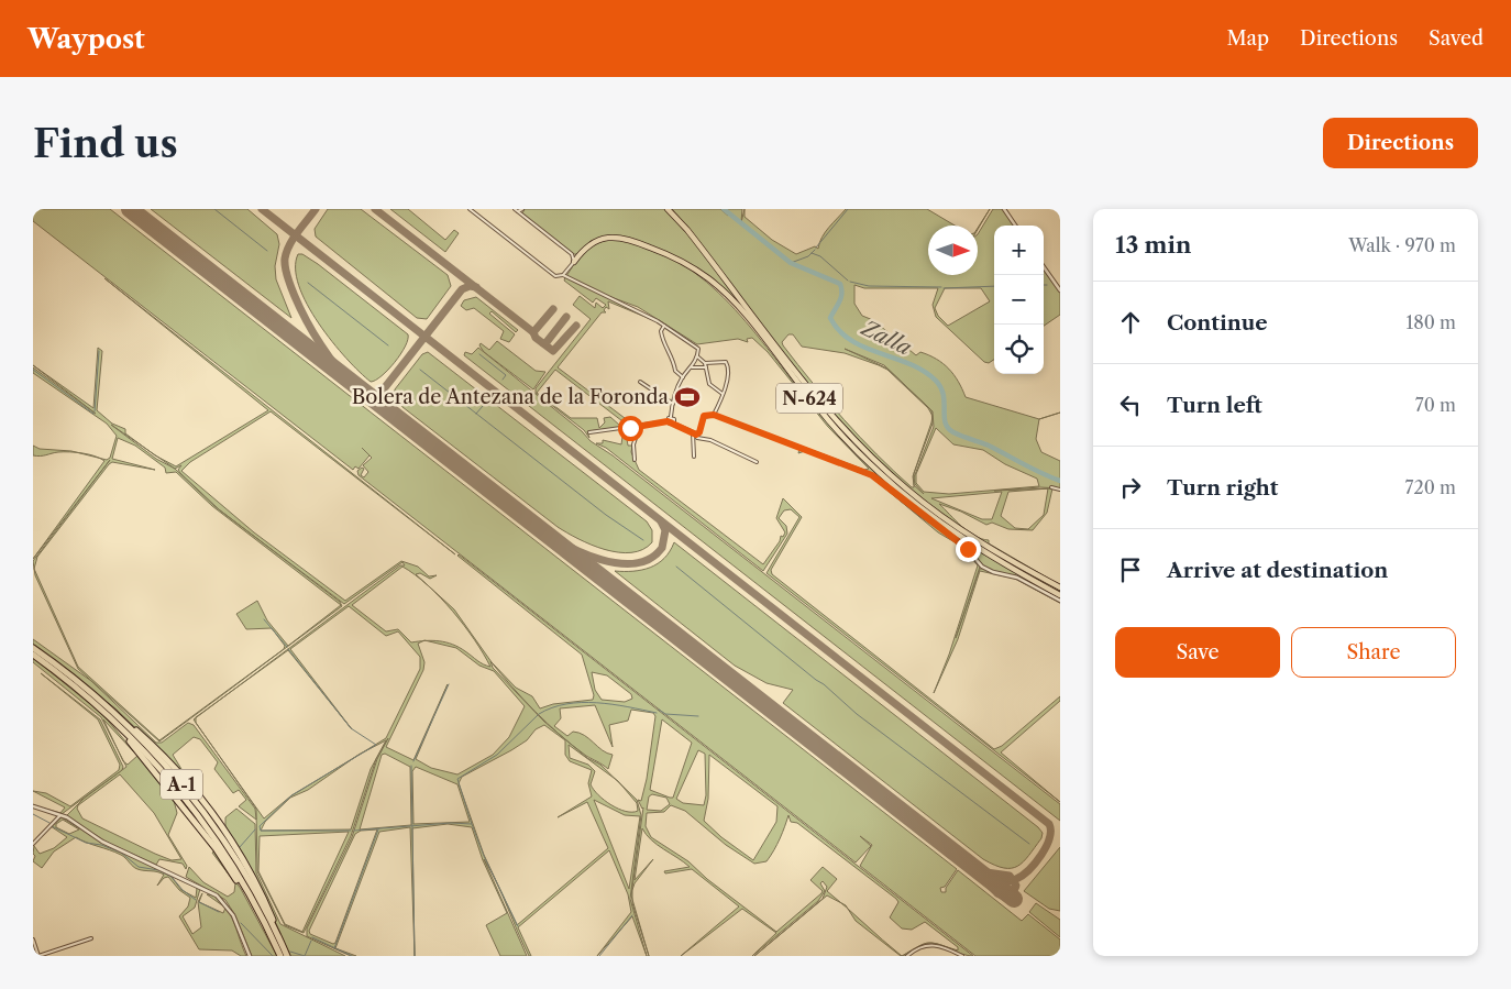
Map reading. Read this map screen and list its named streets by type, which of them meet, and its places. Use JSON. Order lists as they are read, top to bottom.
{
  "streets": {
    "highway": ["N-624", "A-1"]
  },
  "water": ["Zalla"],
  "places": {
    "sports": ["Bolera de Antezana de la Foronda"]
  },
  "north": "right",
  "page": {
    "header": "Waypost",
    "nav": ["Map", "Directions", "Saved"],
    "buttons": [
      "Directions",
      ["Save", "Share"]
    ],
    "title": "Find us",
    "heading": ["13 min", "Walk · 970 m"],
    "map_buttons": ["+", "−"],
    "list": [
      ["Continue", "180 m"],
      ["Turn left", "70 m"],
      ["Turn right", "720 m"],
      "Arrive at destination"
    ]
  }
}
